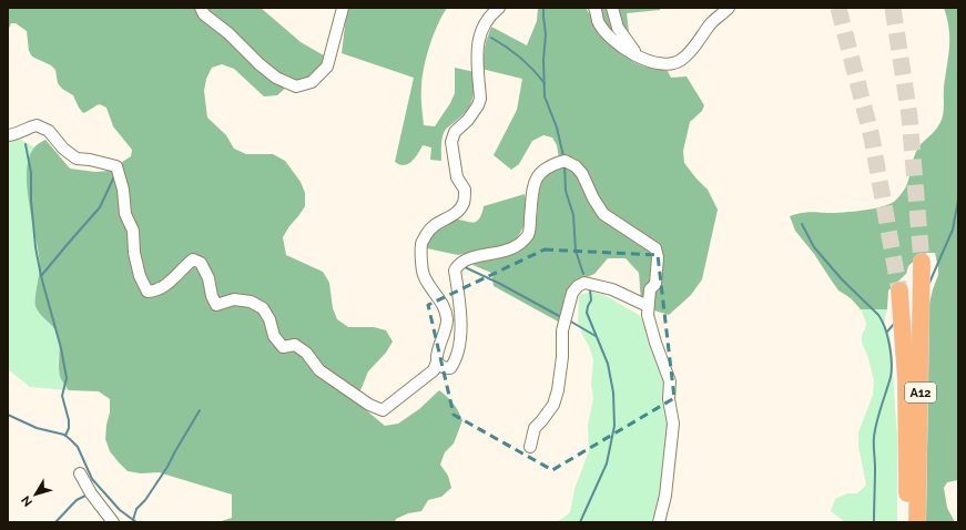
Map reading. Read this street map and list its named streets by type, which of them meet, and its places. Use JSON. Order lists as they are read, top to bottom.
{
  "streets": {
    "highway": ["A12"]
  },
  "north": "bottom left"
}
